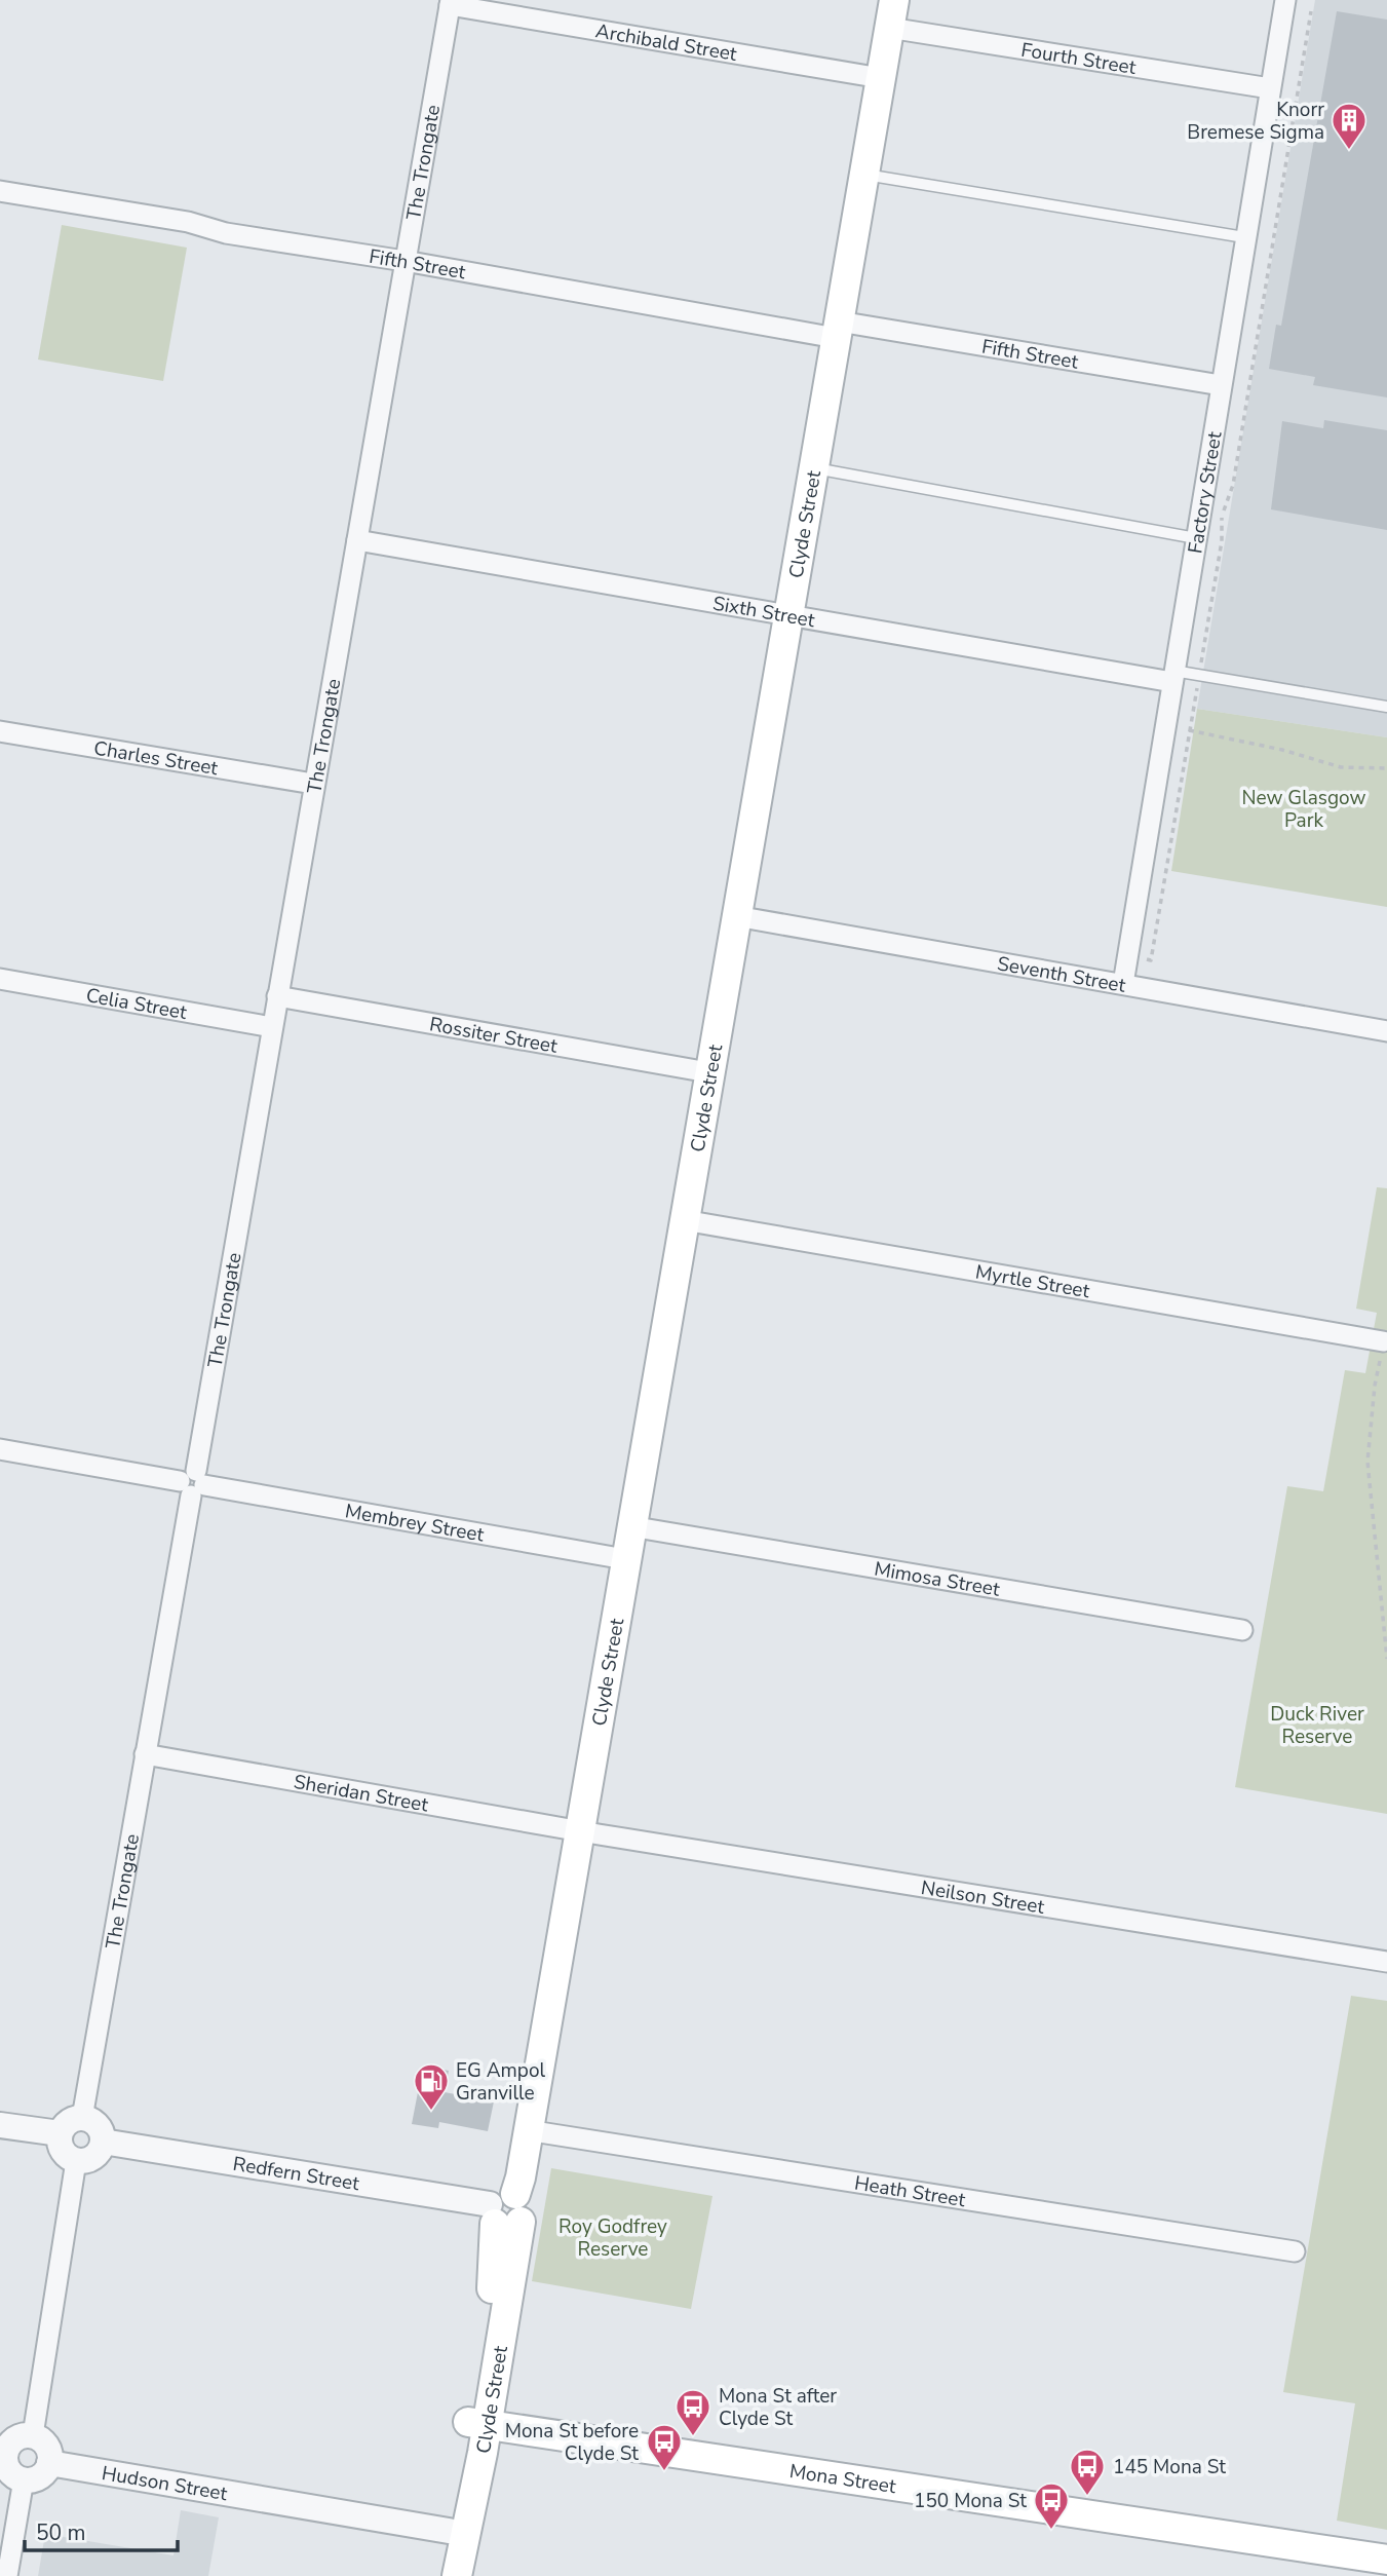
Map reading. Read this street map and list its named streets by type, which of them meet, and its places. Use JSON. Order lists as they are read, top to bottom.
{
  "streets": {
    "main road": ["Clyde Street", "Mona Street"],
    "street": [
      "Archibald Street",
      "Fourth Street",
      "The Trongate",
      "Fifth Street",
      "Factory Street",
      "Sixth Street",
      "Charles Street",
      "Seventh Street",
      "Celia Street",
      "Rossiter Street",
      "Myrtle Street",
      "Membrey Street",
      "Mimosa Street",
      "Sheridan Street",
      "Neilson Street",
      "Redfern Street",
      "Heath Street",
      "Hudson Street"
    ]
  },
  "crossings": [
    ["Archibald Street", "The Trongate"],
    ["Archibald Street", "Clyde Street"],
    ["Fourth Street", "Factory Street"],
    ["Fourth Street", "Clyde Street"],
    ["The Trongate", "Fifth Street"],
    ["The Trongate", "Sixth Street"],
    ["The Trongate", "Charles Street"],
    ["The Trongate", "Celia Street"],
    ["The Trongate", "Rossiter Street"],
    ["The Trongate", "Membrey Street"],
    ["The Trongate", "Sheridan Street"],
    ["The Trongate", "Redfern Street"],
    ["Fifth Street", "Factory Street"],
    ["Fifth Street", "Clyde Street"],
    ["Factory Street", "Sixth Street"],
    ["Factory Street", "Seventh Street"],
    ["Clyde Street", "Sixth Street"],
    ["Clyde Street", "Seventh Street"],
    ["Clyde Street", "Rossiter Street"],
    ["Clyde Street", "Myrtle Street"],
    ["Clyde Street", "Membrey Street"],
    ["Clyde Street", "Mimosa Street"],
    ["Clyde Street", "Sheridan Street"],
    ["Clyde Street", "Neilson Street"],
    ["Clyde Street", "Redfern Street"],
    ["Clyde Street", "Heath Street"],
    ["Clyde Street", "Mona Street"],
    ["Clyde Street", "Hudson Street"],
    ["Sheridan Street", "Neilson Street"]
  ],
  "parks": ["New Glasgow Park", "Duck River Reserve", "Roy Godfrey Reserve"],
  "places": {
    "building": ["Knorr Bremese Sigma"],
    "fuel station": ["EG Ampol Granville"],
    "bus stop": [
      "Mona St after Clyde St",
      "Mona St before Clyde St",
      "145 Mona St",
      "150 Mona St"
    ]
  },
  "scale_bar": "50 m"
}
